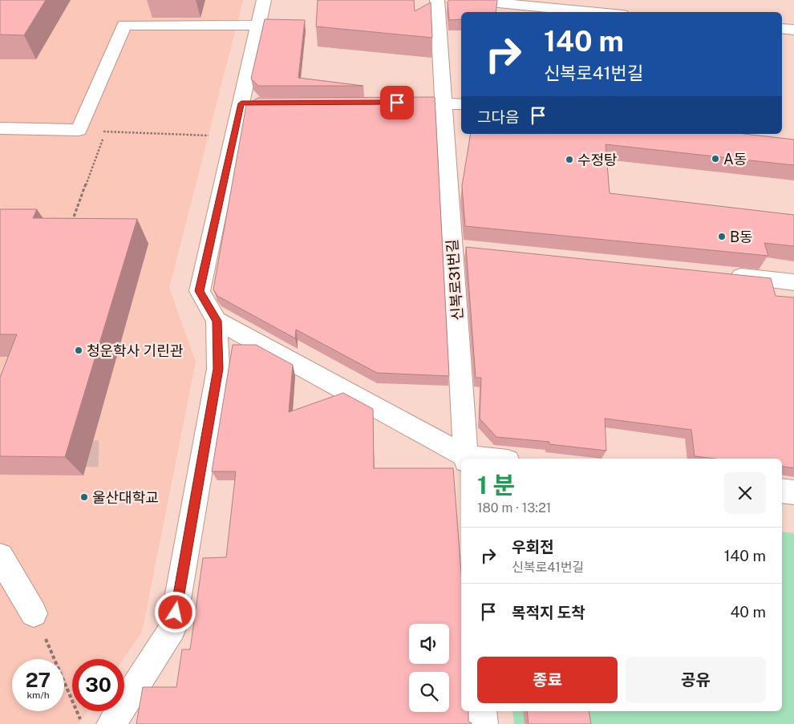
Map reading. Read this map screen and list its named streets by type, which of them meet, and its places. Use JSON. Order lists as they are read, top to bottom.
{
  "streets": {
    "street": ["신복로31번길"]
  },
  "places": [
    "A동",
    "수정탕",
    "B동",
    "청운학사 기린관",
    "울산대학교"
  ],
  "page": {
    "turn": ["140 m", "신복로41번길"],
    "then": "그다음",
    "heading": ["1 분", "180 m · 13:21"],
    "list": [
      {
        "name": "우회전",
        "note": "신복로41번길",
        "value": "140 m"
      },
      {
        "name": "목적지 도착",
        "value": "40 m"
      }
    ],
    "buttons": ["종료", "공유"],
    "speed": "27 km/h",
    "limit": "30"
  }
}
